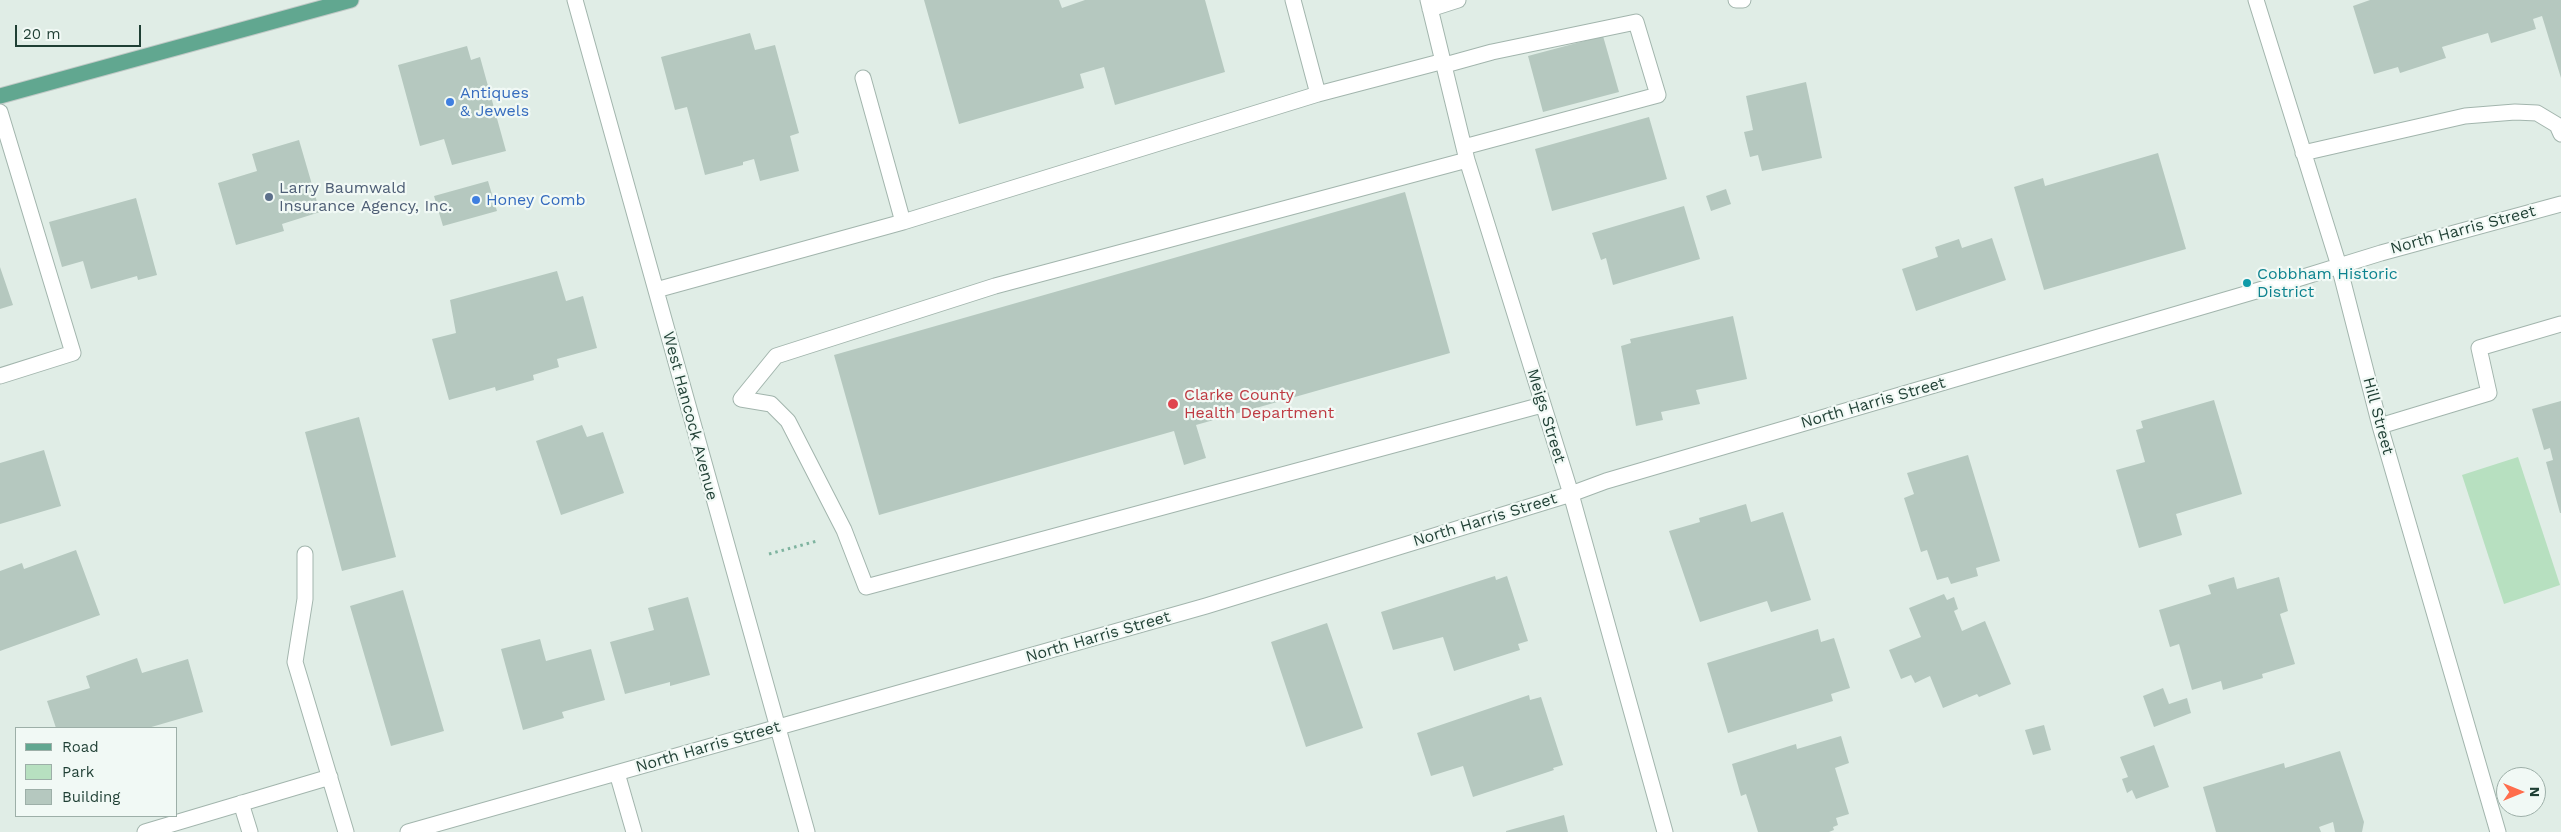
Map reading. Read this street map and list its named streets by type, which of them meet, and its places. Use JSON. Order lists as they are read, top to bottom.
{
  "streets": {
    "street": [
      "North Harris Street",
      "West Hancock Avenue",
      "Meigs Street",
      "Hill Street"
    ]
  },
  "crossings": [
    ["North Harris Street", "West Hancock Avenue"],
    ["North Harris Street", "Meigs Street"],
    ["North Harris Street", "Hill Street"]
  ],
  "places": [
    "Antiques & Jewels",
    "Larry Baumwald Insurance Agency, Inc.",
    "Honey Comb",
    "Cobbham Historic District",
    "Clarke County Health Department"
  ],
  "legend": ["Road", "Park", "Building"],
  "scale_bar": "20 m",
  "north": "right"
}
